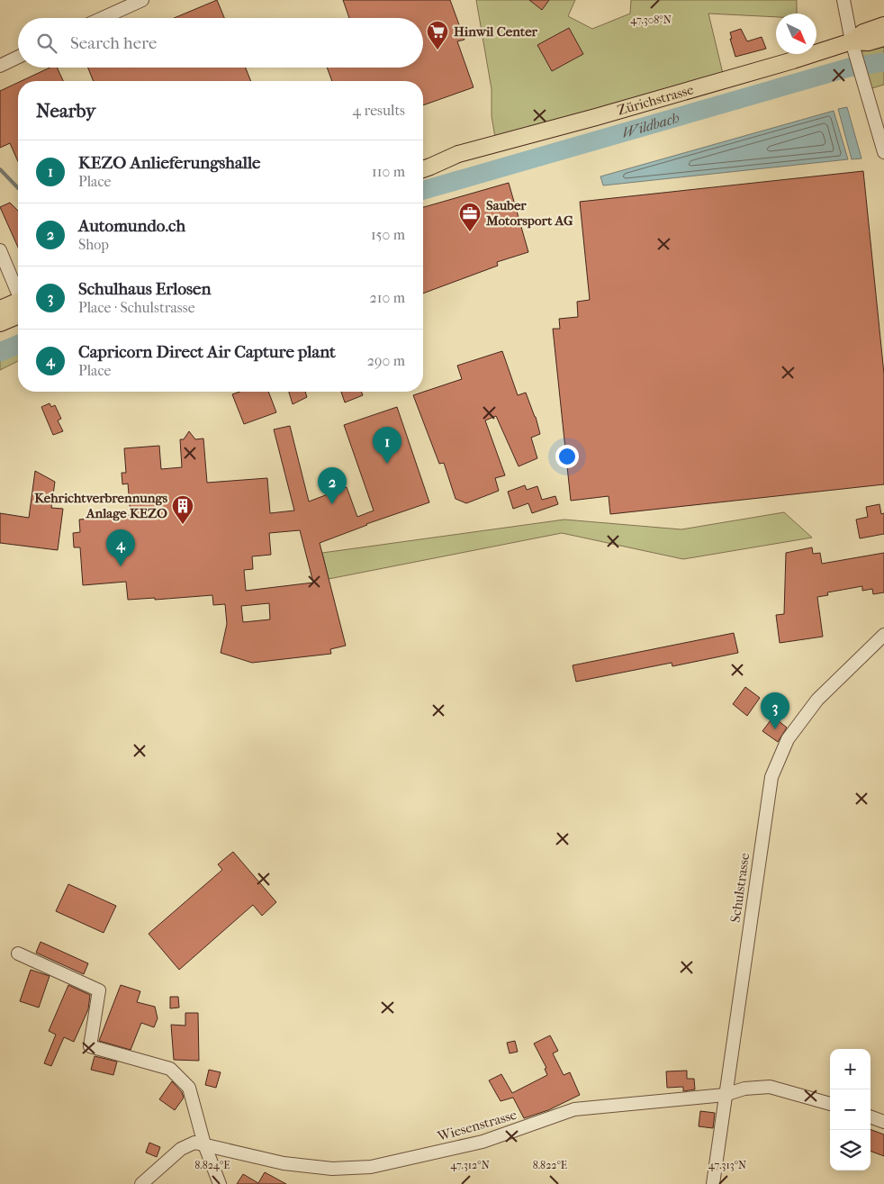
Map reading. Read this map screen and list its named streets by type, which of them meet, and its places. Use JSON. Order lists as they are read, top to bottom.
{
  "streets": {
    "main road": ["Zürichstrasse"],
    "street": ["Schulstrasse", "Wiesenstrasse"]
  },
  "crossings": [
    ["Schulstrasse", "Wiesenstrasse"]
  ],
  "water": ["Wildbach"],
  "places": {
    "supermarket": ["Hinwil Center"],
    "office": ["Sauber Motorsport AG"],
    "building": ["Kehrichtverbrennungs Anlage KEZO"]
  },
  "north": "bottom right",
  "page": {
    "search": "Search here",
    "heading": ["Nearby", "4 results"],
    "list": [
      {
        "mark": "1",
        "name": "KEZO Anlieferungshalle",
        "note": "Place",
        "value": "110 m"
      },
      {
        "mark": "2",
        "name": "Automundo.ch",
        "note": "Shop",
        "value": "150 m"
      },
      {
        "mark": "3",
        "name": "Schulhaus Erlosen",
        "note": "Place · Schulstrasse",
        "value": "210 m"
      },
      {
        "mark": "4",
        "name": "Capricorn Direct Air Capture plant",
        "note": "Place",
        "value": "290 m"
      }
    ],
    "pins": [
      "1",
      "2",
      "4",
      "3"
    ],
    "map_buttons": ["+", "−"]
  },
  "coordinates": [
    "47.308°N",
    "8.824°E",
    "8.822°E",
    "47.312°N",
    "47.313°N"
  ]
}
